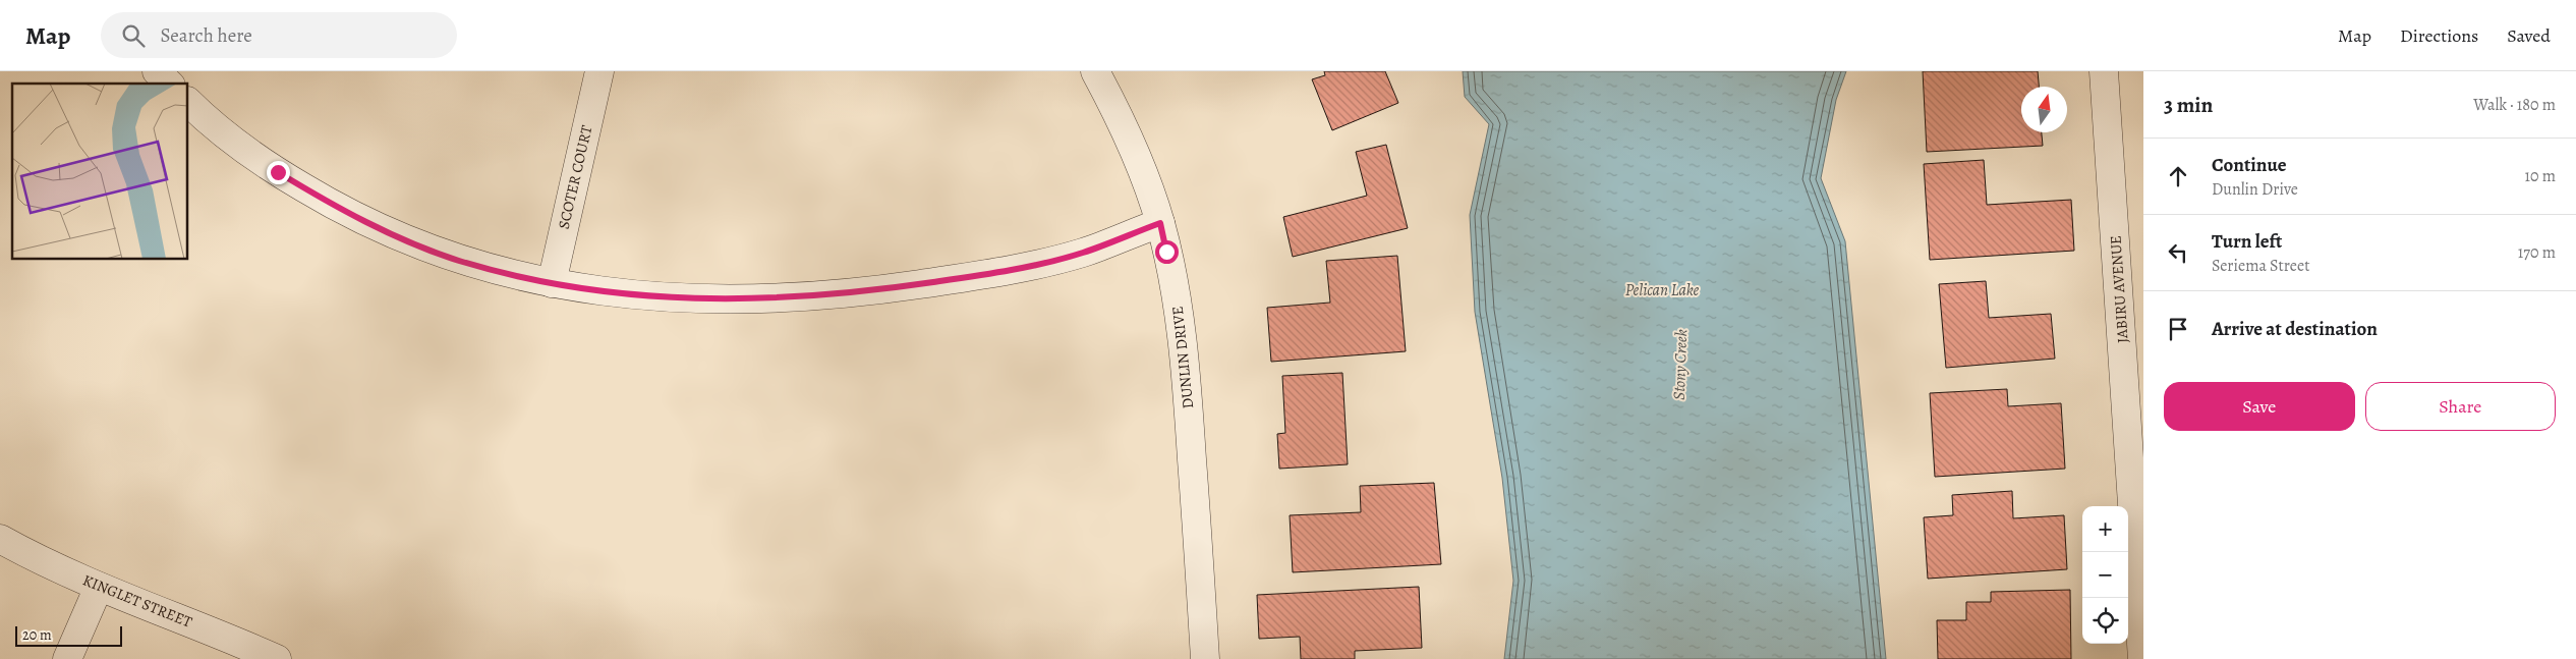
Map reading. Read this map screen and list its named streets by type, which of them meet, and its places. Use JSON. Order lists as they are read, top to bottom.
{
  "streets": {
    "street": [
      "SCOTER COURT",
      "JABIRU AVENUE",
      "DUNLIN DRIVE",
      "KINGLET STREET"
    ]
  },
  "water": ["Pelican Lake", "Stony Creek"],
  "scale_bar": "20 m",
  "north": "top",
  "page": {
    "header": "Map",
    "search": "Search here",
    "nav": ["Map", "Directions", "Saved"],
    "heading": ["3 min", "Walk · 180 m"],
    "list": [
      ["Continue", "Dunlin Drive", "10 m"],
      ["Turn left", "Seriema Street", "170 m"],
      "Arrive at destination"
    ],
    "buttons": ["Save", "Share"],
    "map_buttons": ["+", "−"],
    "scale": "20 m"
  }
}
